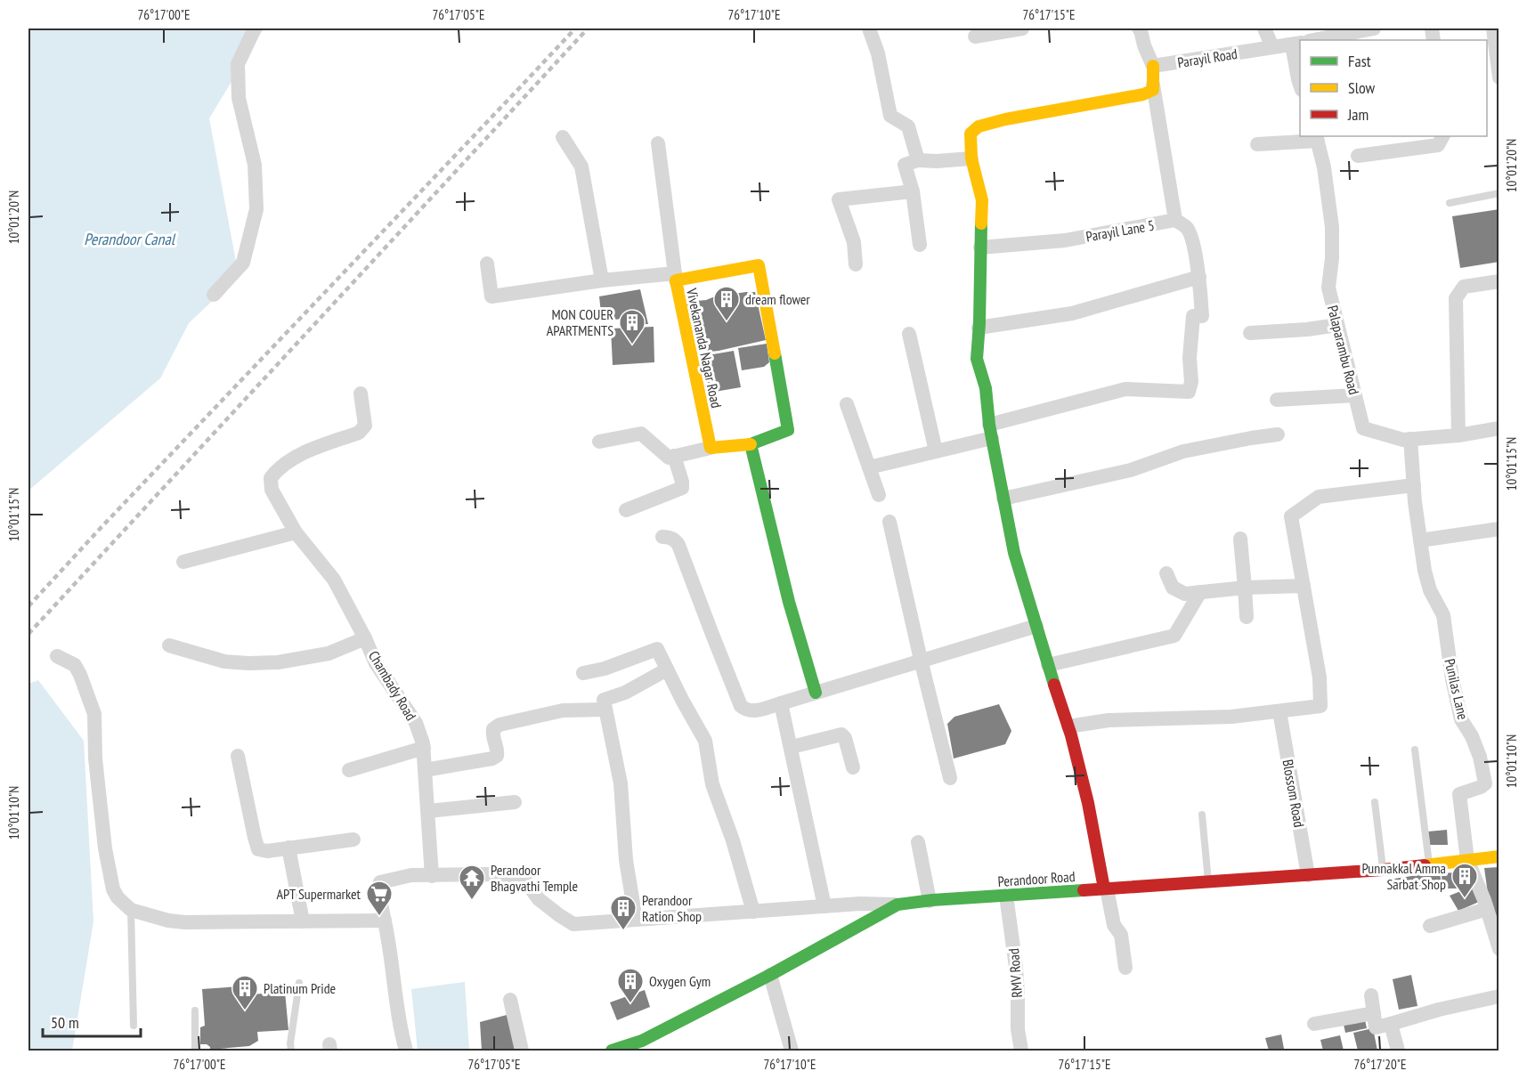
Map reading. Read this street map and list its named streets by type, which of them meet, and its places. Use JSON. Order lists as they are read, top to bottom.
{
  "streets": {
    "street": [
      "Parayil Road",
      "Parayil Lane 5",
      "Vivekananda Nagar Road",
      "Palaparambu Road",
      "Chambady Road",
      "Punilas Lane",
      "Blossom Road",
      "Perandoor Road",
      "RMV Road"
    ]
  },
  "crossings": [
    ["Palaparambu Road", "Punilas Lane"],
    ["Punilas Lane", "Perandoor Road"],
    ["Blossom Road", "Perandoor Road"],
    ["Perandoor Road", "RMV Road"]
  ],
  "water": ["Perandoor Canal"],
  "places": {
    "building": [
      "dream flower",
      "MON COUER APARTMENTS",
      "Punnakkal Amma Sarbat Shop",
      "Perandoor Ration Shop",
      "Oxygen Gym",
      "Platinum Pride"
    ],
    "temple": ["Perandoor Bhagvathi Temple"],
    "supermarket": ["APT Supermarket"]
  },
  "legend": ["Fast", "Slow", "Jam"],
  "scale_bar": "50 m",
  "coordinates": [
    "76°17'00\"E",
    "76°17'05\"E",
    "76°17'10\"E",
    "76°17'15\"E",
    "10°01'20\"N",
    "10°01'15\"N",
    "10°01'10\"N",
    "76°17'20\"E"
  ]
}
